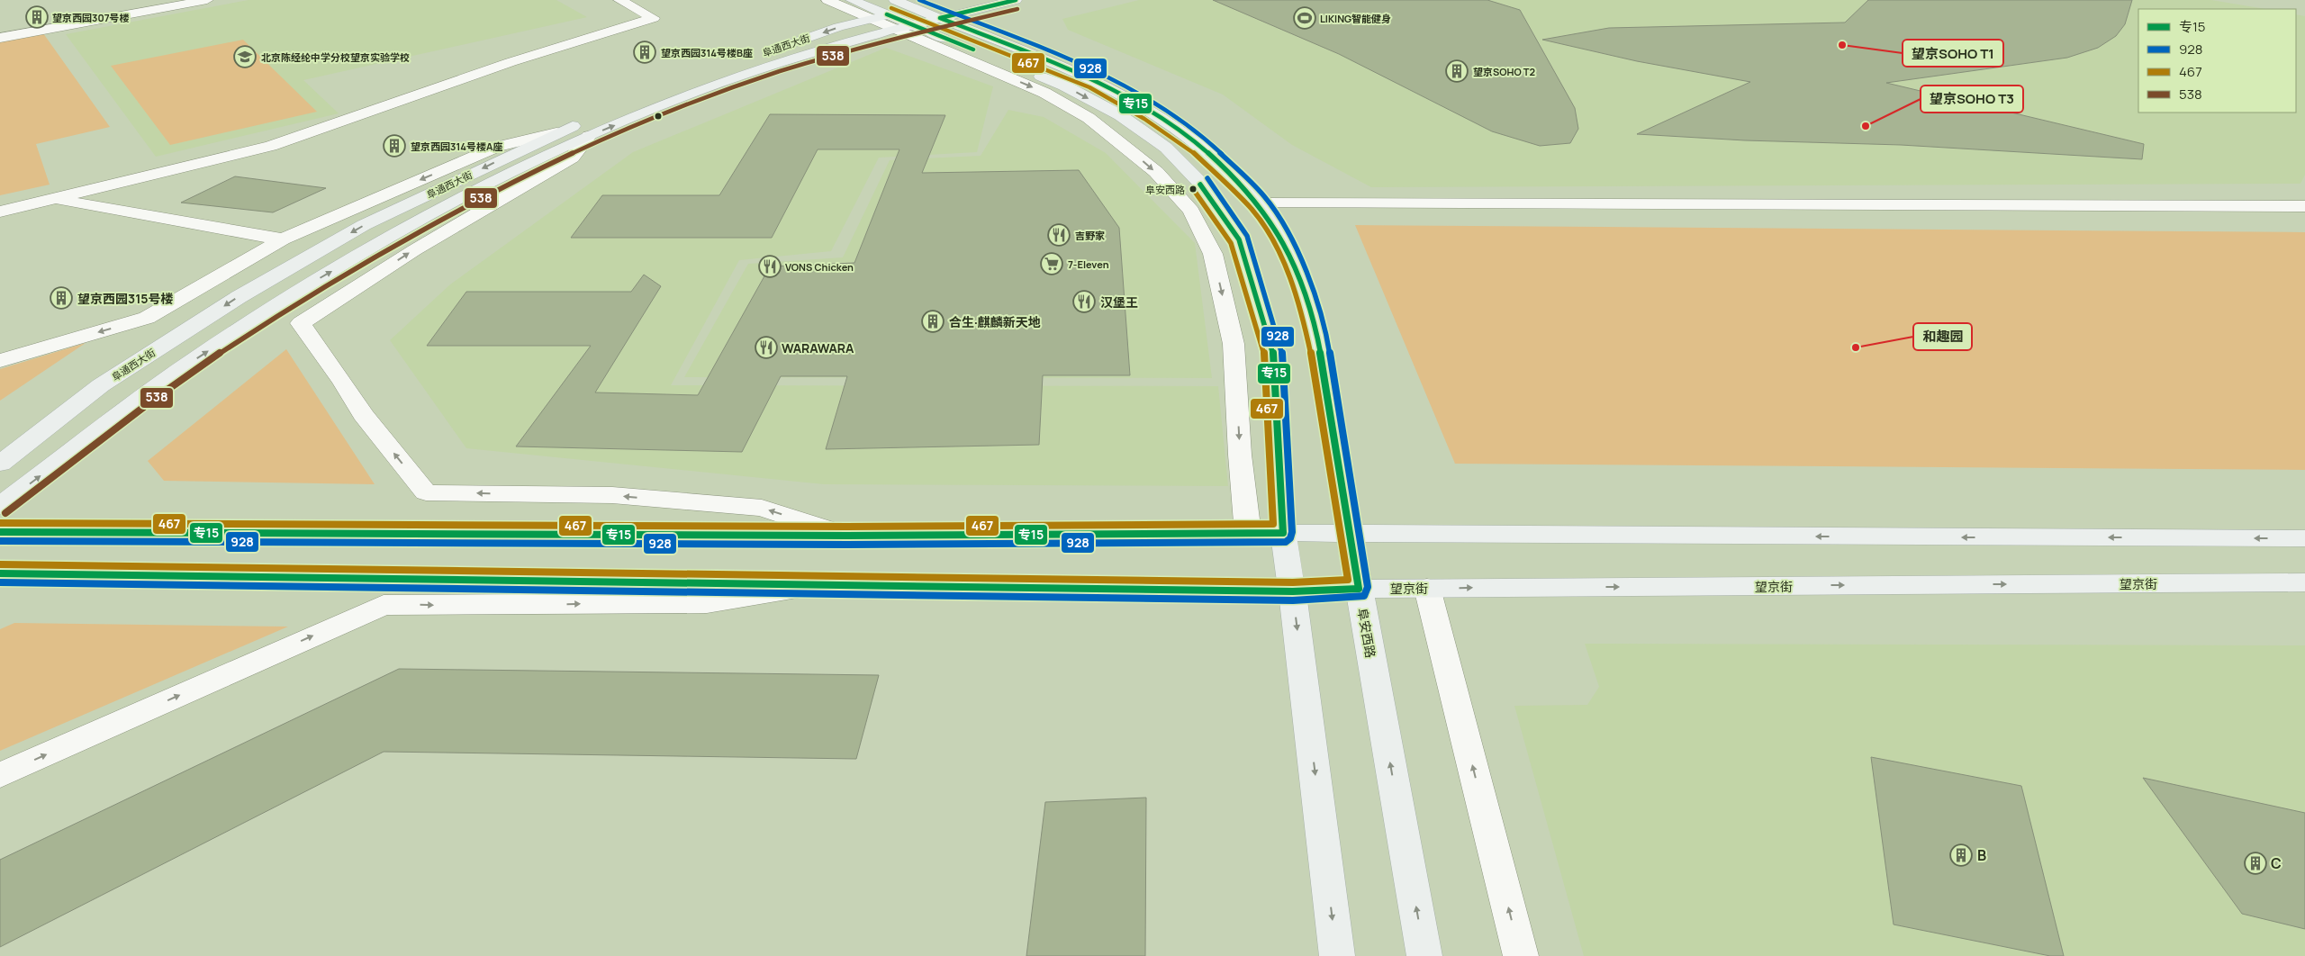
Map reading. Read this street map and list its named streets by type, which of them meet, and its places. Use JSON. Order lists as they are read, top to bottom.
{
  "streets": {
    "main road": ["阜通西大街", "望京街", "阜安西路"]
  },
  "crossings": [
    ["阜通西大街", "阜安西路"],
    ["望京街", "阜安西路"]
  ],
  "places": {
    "building": [
      "望京西园307号楼",
      "望京西园314号楼B座",
      "望京SOHO T2",
      "望京西园314号楼A座",
      "望京西园315号楼",
      "合生·麒麟新天地",
      "B",
      "C"
    ],
    "sports": ["LIKING智能健身"],
    "other": [
      "望京SOHO T1",
      "望京SOHO T3",
      "阜安西路",
      "和趣园"
    ],
    "school or university": ["北京陈经纶中学分校望京实验学校"],
    "restaurant": [
      "吉野家",
      "VONS Chicken",
      "汉堡王",
      "WARAWARA"
    ],
    "supermarket": ["7-Eleven"]
  },
  "lines": [
    "transit line 专15",
    "transit line 928",
    "transit line 467",
    "transit line 538"
  ],
  "legend": [
    "专15",
    "928",
    "467",
    "538"
  ]
}
